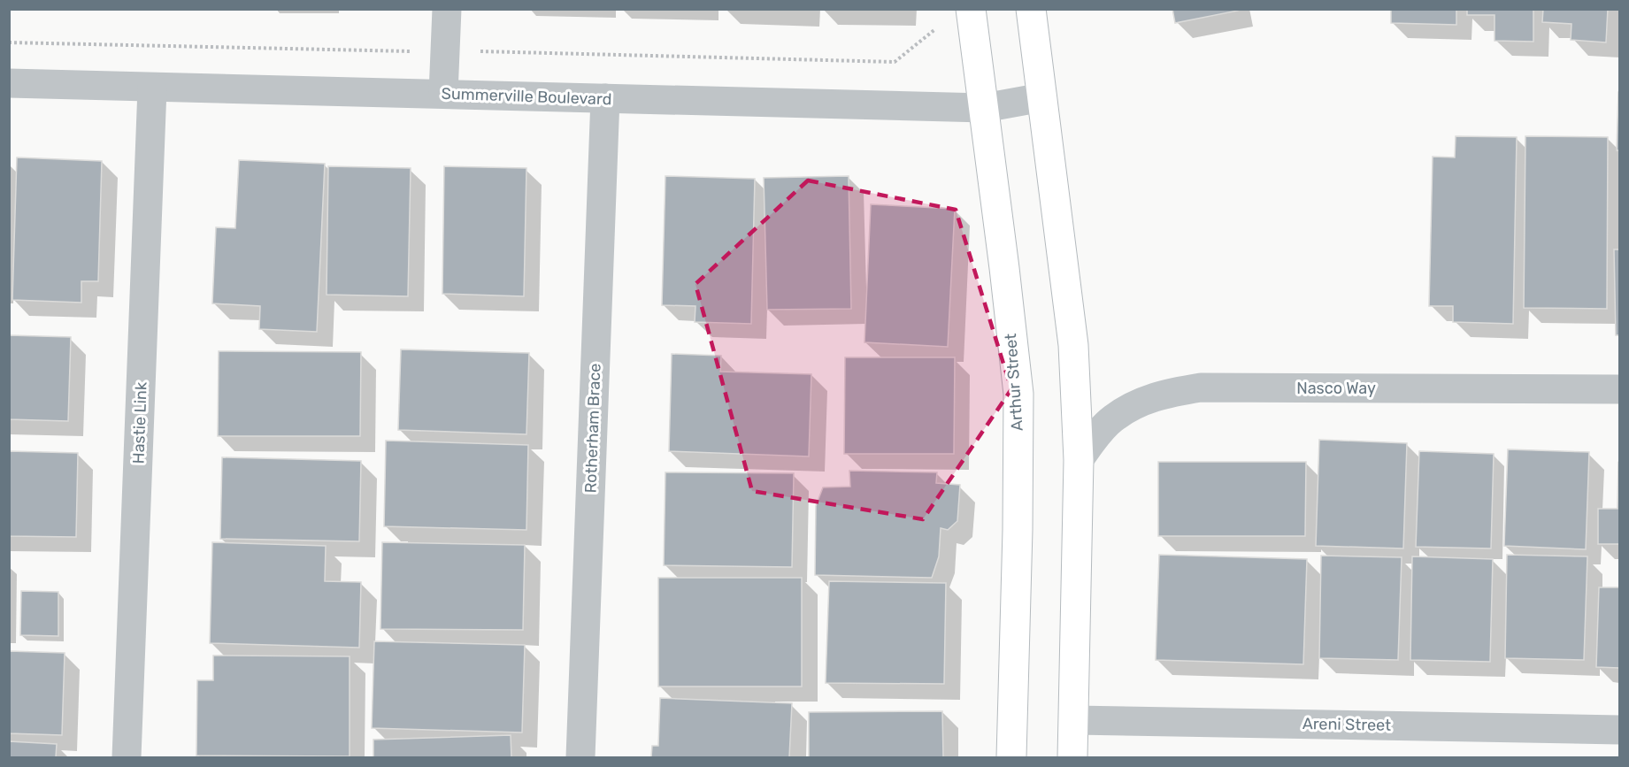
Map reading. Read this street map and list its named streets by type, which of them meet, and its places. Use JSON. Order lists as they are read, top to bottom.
{
  "streets": {
    "street": [
      "Summerville Boulevard",
      "Arthur Street",
      "Nasco Way",
      "Hastie Link",
      "Rotherham Brace",
      "Areni Street"
    ]
  },
  "crossings": [
    ["Summerville Boulevard", "Arthur Street"],
    ["Summerville Boulevard", "Hastie Link"],
    ["Summerville Boulevard", "Rotherham Brace"]
  ]
}
